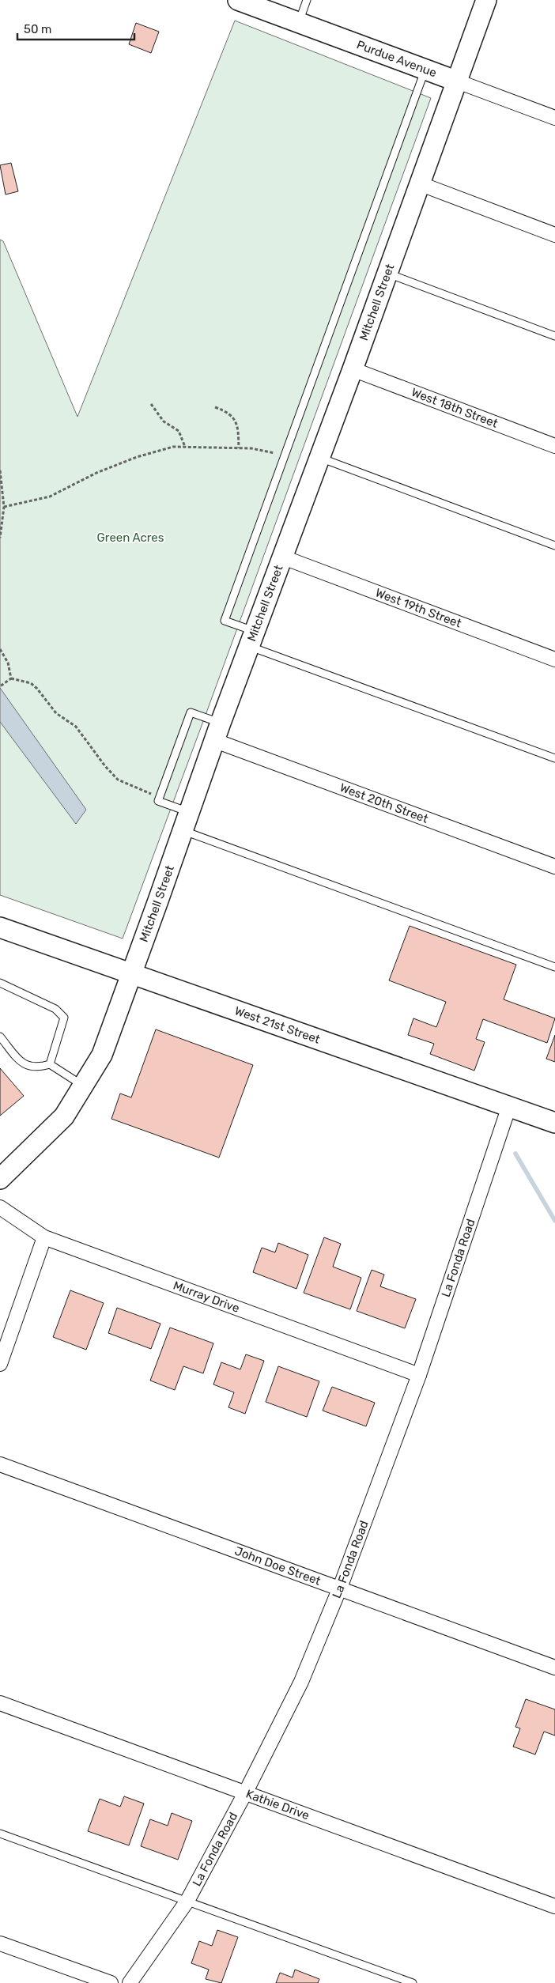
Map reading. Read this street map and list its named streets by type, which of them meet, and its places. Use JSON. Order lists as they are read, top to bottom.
{
  "streets": {
    "street": [
      "Purdue Avenue",
      "Mitchell Street",
      "West 18th Street",
      "West 19th Street",
      "West 20th Street",
      "West 21st Street",
      "La Fonda Road",
      "Murray Drive",
      "John Doe Street",
      "Kathie Drive"
    ]
  },
  "crossings": [
    ["Purdue Avenue", "Mitchell Street"],
    ["Mitchell Street", "West 18th Street"],
    ["Mitchell Street", "West 19th Street"],
    ["Mitchell Street", "West 20th Street"],
    ["Mitchell Street", "West 21st Street"],
    ["West 21st Street", "La Fonda Road"],
    ["La Fonda Road", "Murray Drive"],
    ["La Fonda Road", "John Doe Street"],
    ["La Fonda Road", "Kathie Drive"]
  ],
  "parks": ["Green Acres"],
  "scale_bar": "50 m"
}
